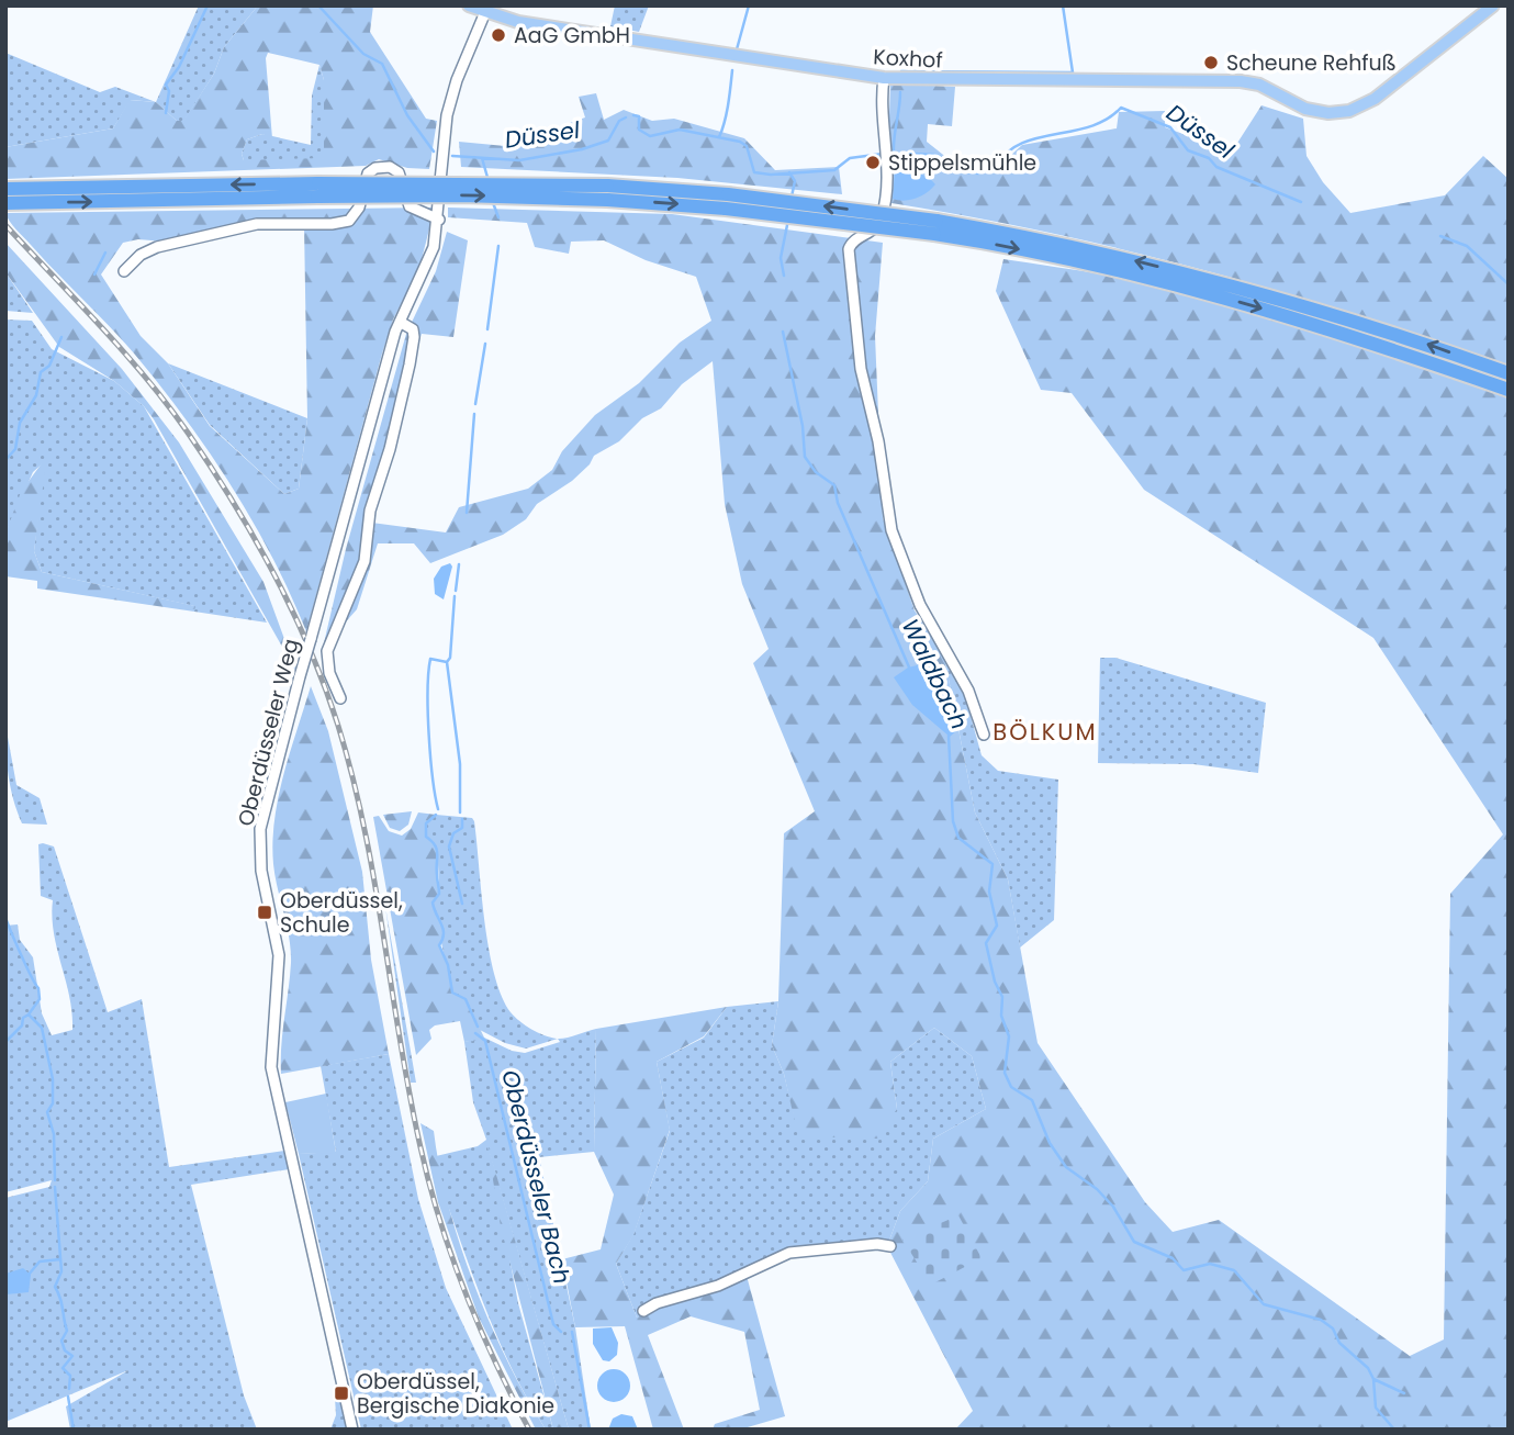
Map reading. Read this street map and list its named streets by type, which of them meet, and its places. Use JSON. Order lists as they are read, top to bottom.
{
  "streets": {
    "main road": ["Koxhof"],
    "street": ["Oberdüsseler Weg"]
  },
  "crossings": [
    ["Koxhof", "Oberdüsseler Weg"]
  ],
  "districts": ["BÖLKUM"],
  "water": ["Düssel", "Waldbach", "Oberdüsseler Bach"],
  "places": {
    "other": ["AaG GmbH", "Scheune Rehfuß", "Stippelsmühle"],
    "transit": ["Oberdüssel, Schule", "Oberdüssel, Bergische Diakonie"]
  }
}
